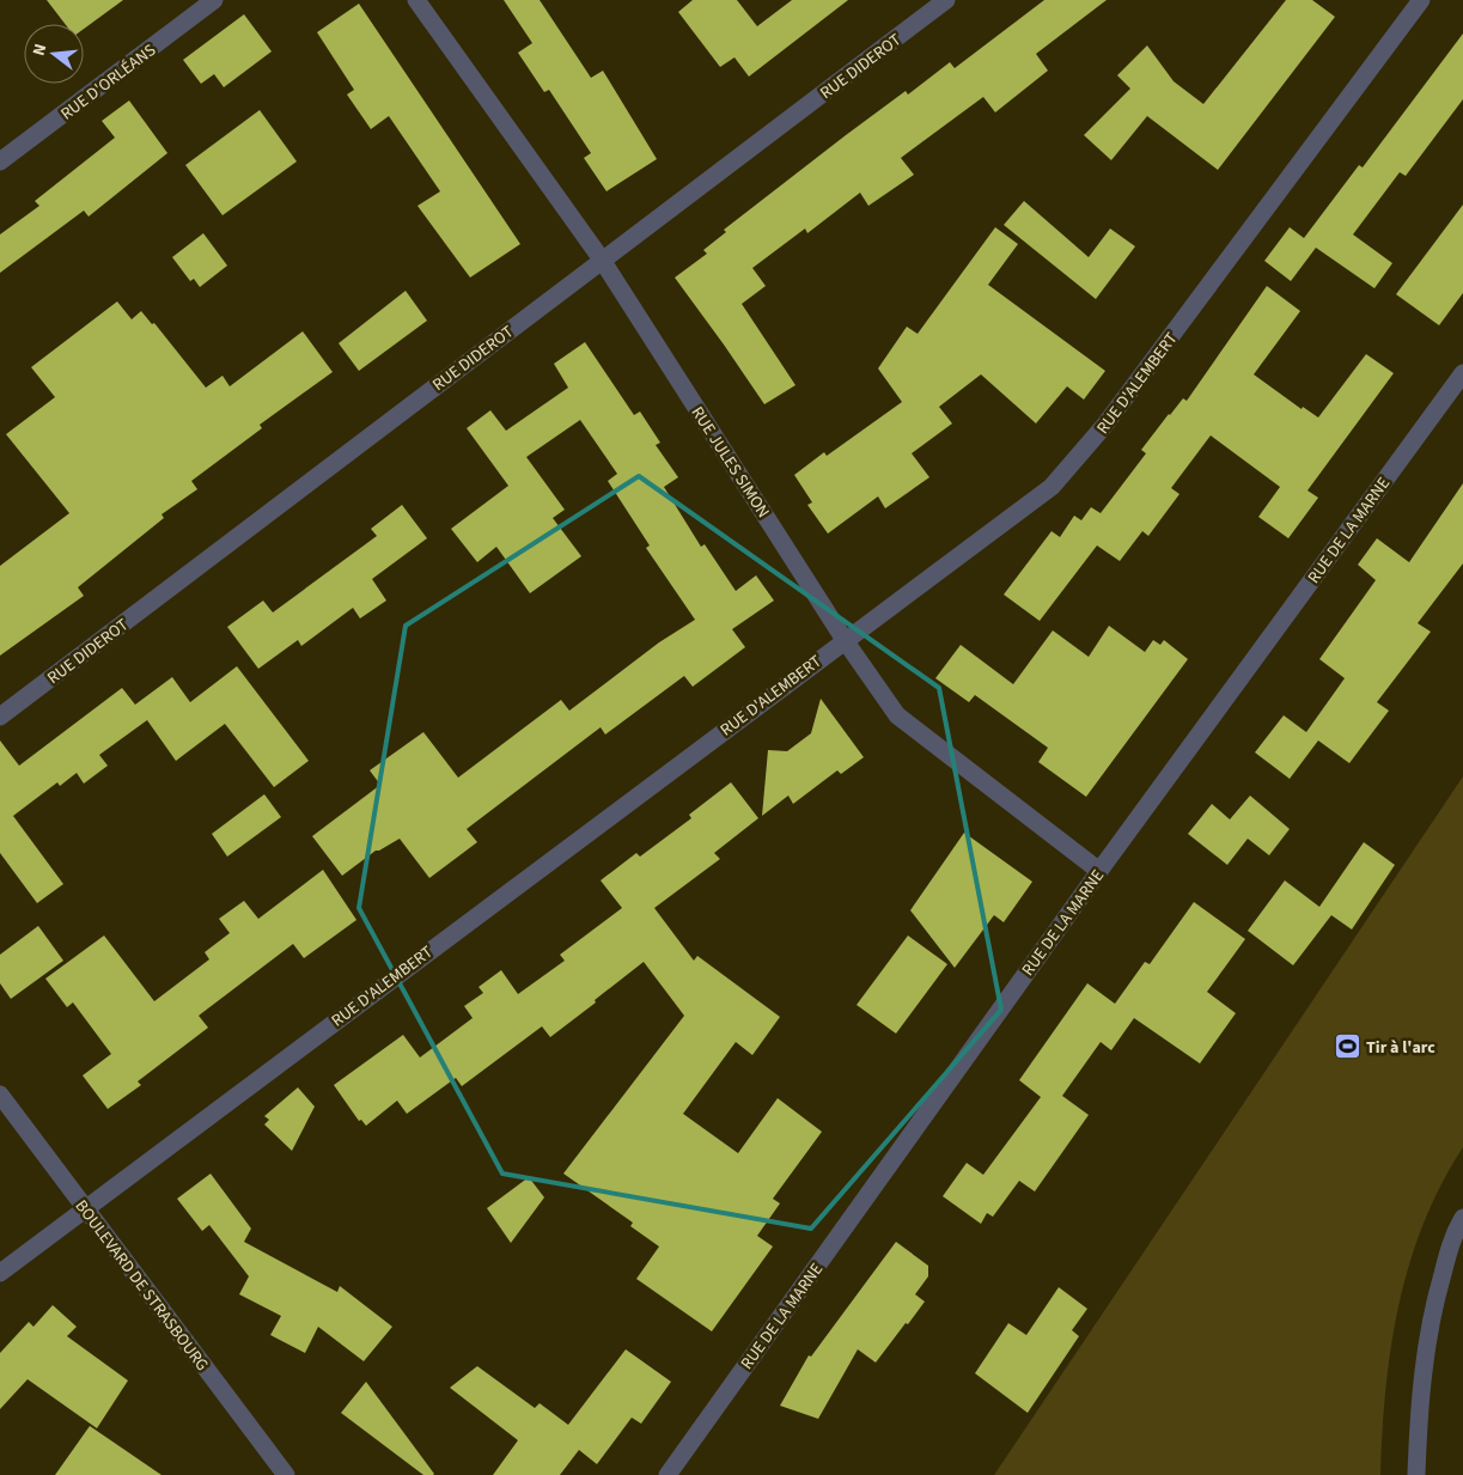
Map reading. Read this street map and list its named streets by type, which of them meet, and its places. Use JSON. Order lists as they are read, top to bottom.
{
  "streets": {
    "street": [
      "RUE DIDEROT",
      "RUE D'ORLÉANS",
      "RUE D'ALEMBERT",
      "RUE JULES SIMON",
      "RUE DE LA MARNE",
      "BOULEVARD DE STRASBOURG"
    ]
  },
  "crossings": [
    ["RUE DIDEROT", "RUE JULES SIMON"],
    ["RUE D'ALEMBERT", "RUE JULES SIMON"],
    ["RUE D'ALEMBERT", "BOULEVARD DE STRASBOURG"],
    ["RUE JULES SIMON", "RUE DE LA MARNE"]
  ],
  "places": {
    "sports": ["Tir à l'arc"]
  },
  "north": "left"
}
